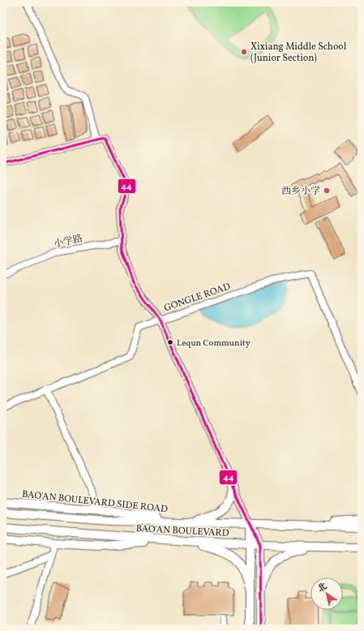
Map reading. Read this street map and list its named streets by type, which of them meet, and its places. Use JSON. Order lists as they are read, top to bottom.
{
  "streets": {
    "main road": ["BAO'AN BOULEVARD SIDE ROAD", "BAO'AN BOULEVARD"],
    "street": ["小学路", "GONGLE ROAD"]
  },
  "crossings": [
    ["BAO'AN BOULEVARD SIDE ROAD", "BAO'AN BOULEVARD"]
  ],
  "places": ["Xixiang Middle School (Junior Section)", "西乡小学", "Lequn Community"],
  "lines": ["transit line 44"],
  "north": "top left"
}
